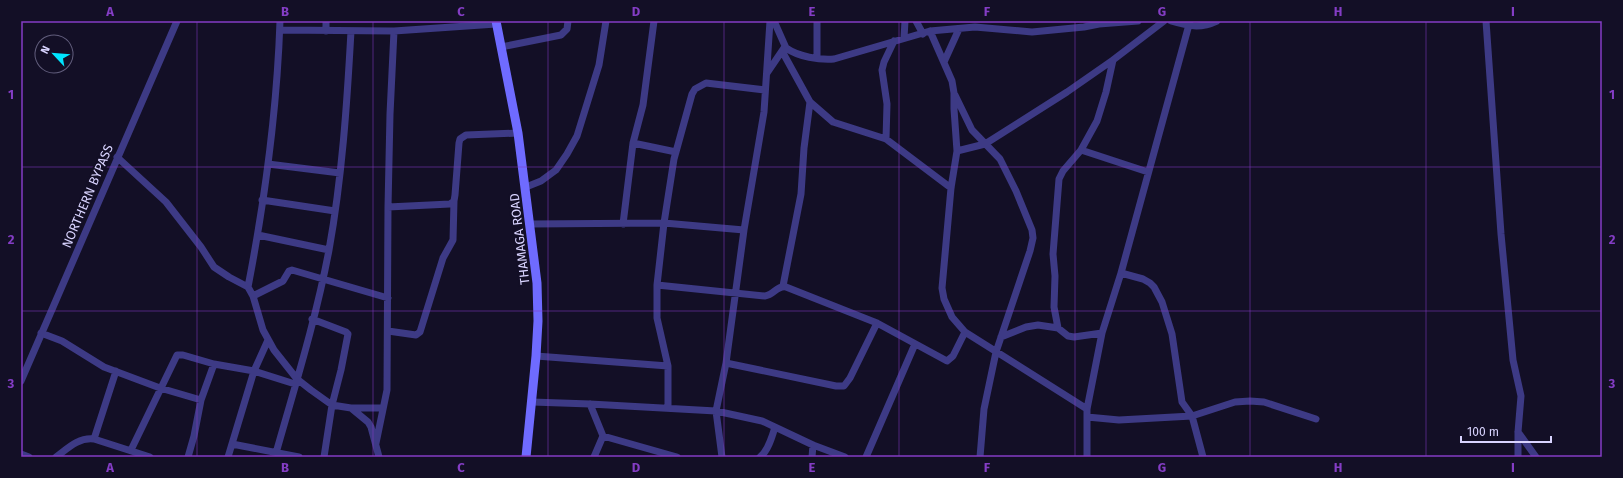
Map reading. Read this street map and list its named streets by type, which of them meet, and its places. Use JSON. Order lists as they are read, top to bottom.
{
  "streets": {
    "main road": ["THAMAGA ROAD"],
    "street": ["NORTHERN BYPASS"]
  },
  "scale_bar": "100 m",
  "north": "top left",
  "grid": {
    "columns": [
      "A",
      "B",
      "C",
      "D",
      "E",
      "F",
      "G",
      "H",
      "I"
    ],
    "rows": ["1", "2", "3"]
  }
}
